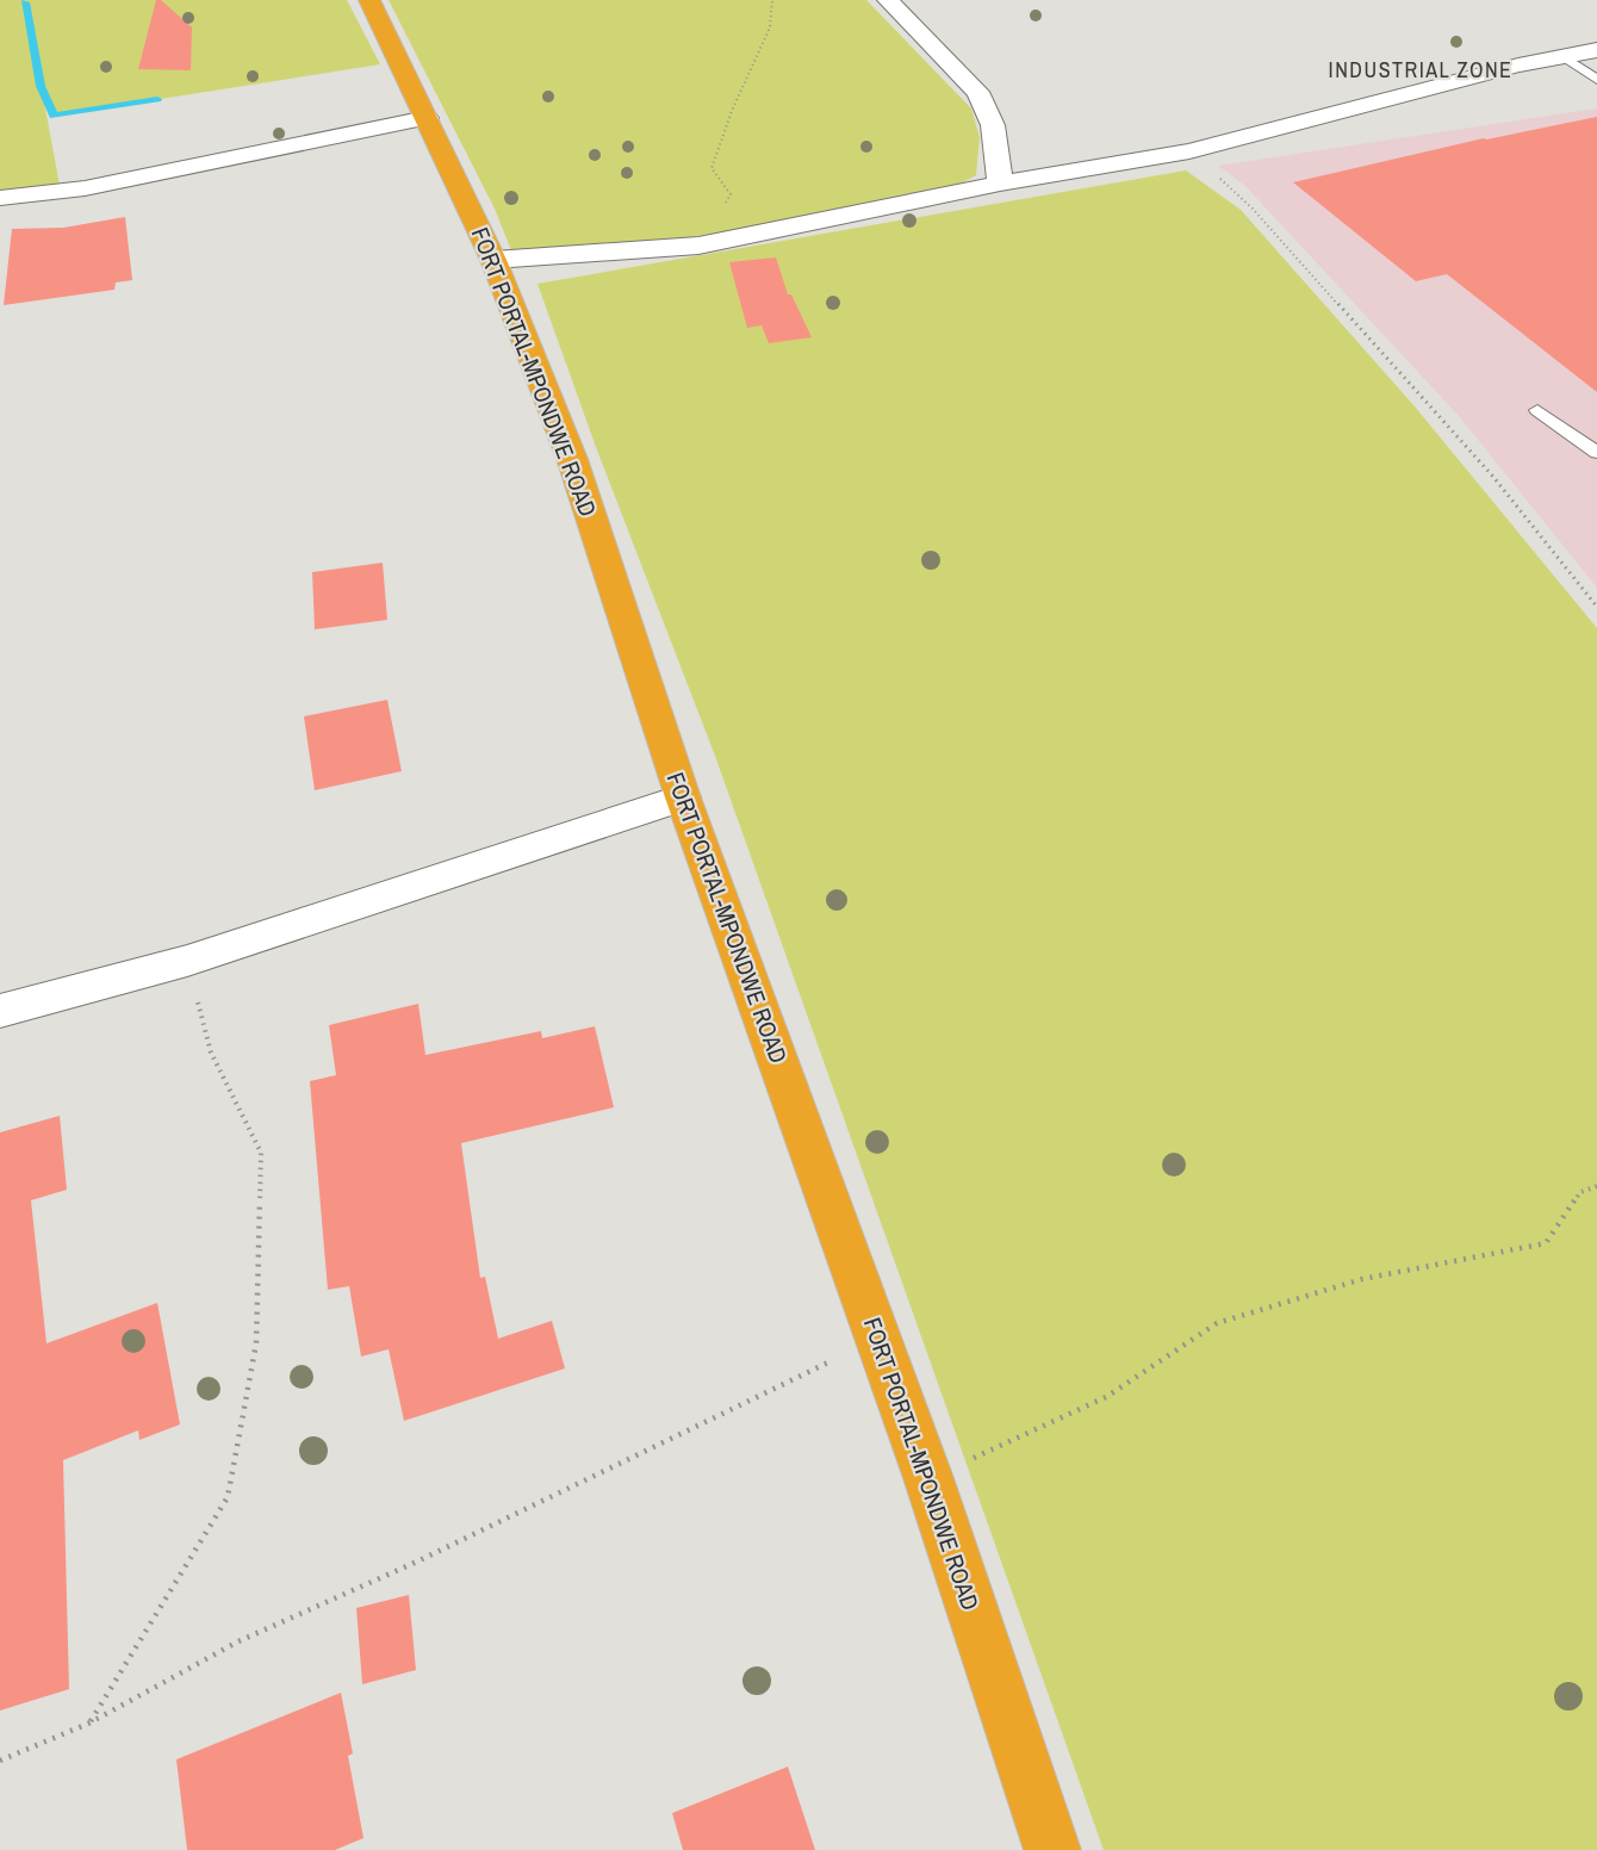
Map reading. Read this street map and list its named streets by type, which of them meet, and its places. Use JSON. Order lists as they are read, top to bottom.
{
  "streets": {
    "highway": ["FORT PORTAL-MPONDWE ROAD"]
  },
  "districts": ["INDUSTRIAL ZONE"]
}
